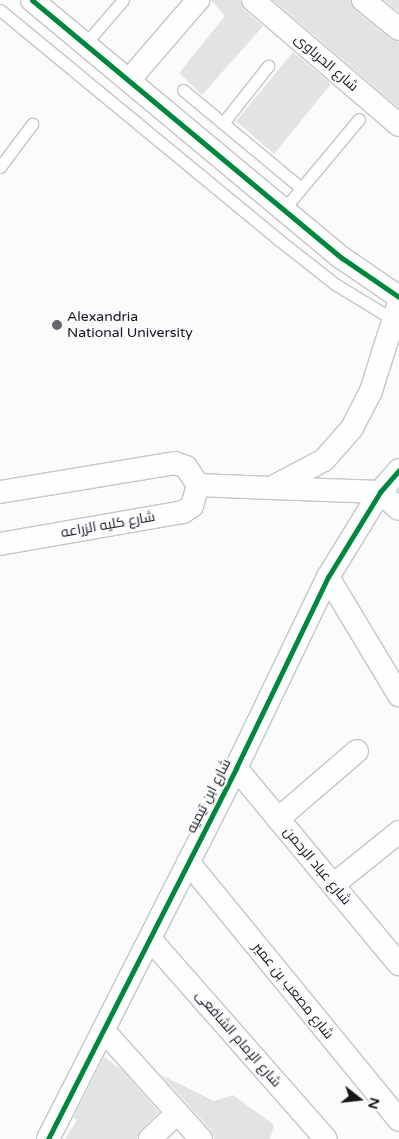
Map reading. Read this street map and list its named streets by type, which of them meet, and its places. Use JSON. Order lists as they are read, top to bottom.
{
  "streets": {
    "street": [
      "شارع الحرباوى",
      "شارع كليه الزراعه",
      "شارع ابن تيميه",
      "شارع عباد الرحمن",
      "شارع مصعب بن عمير",
      "شارع الإمام الشافعى"
    ]
  },
  "crossings": [
    ["شارع ابن تيميه", "شارع عباد الرحمن"],
    ["شارع ابن تيميه", "شارع مصعب بن عمير"],
    ["شارع ابن تيميه", "شارع الإمام الشافعى"]
  ],
  "places": ["Alexandria National University"],
  "north": "right"
}
